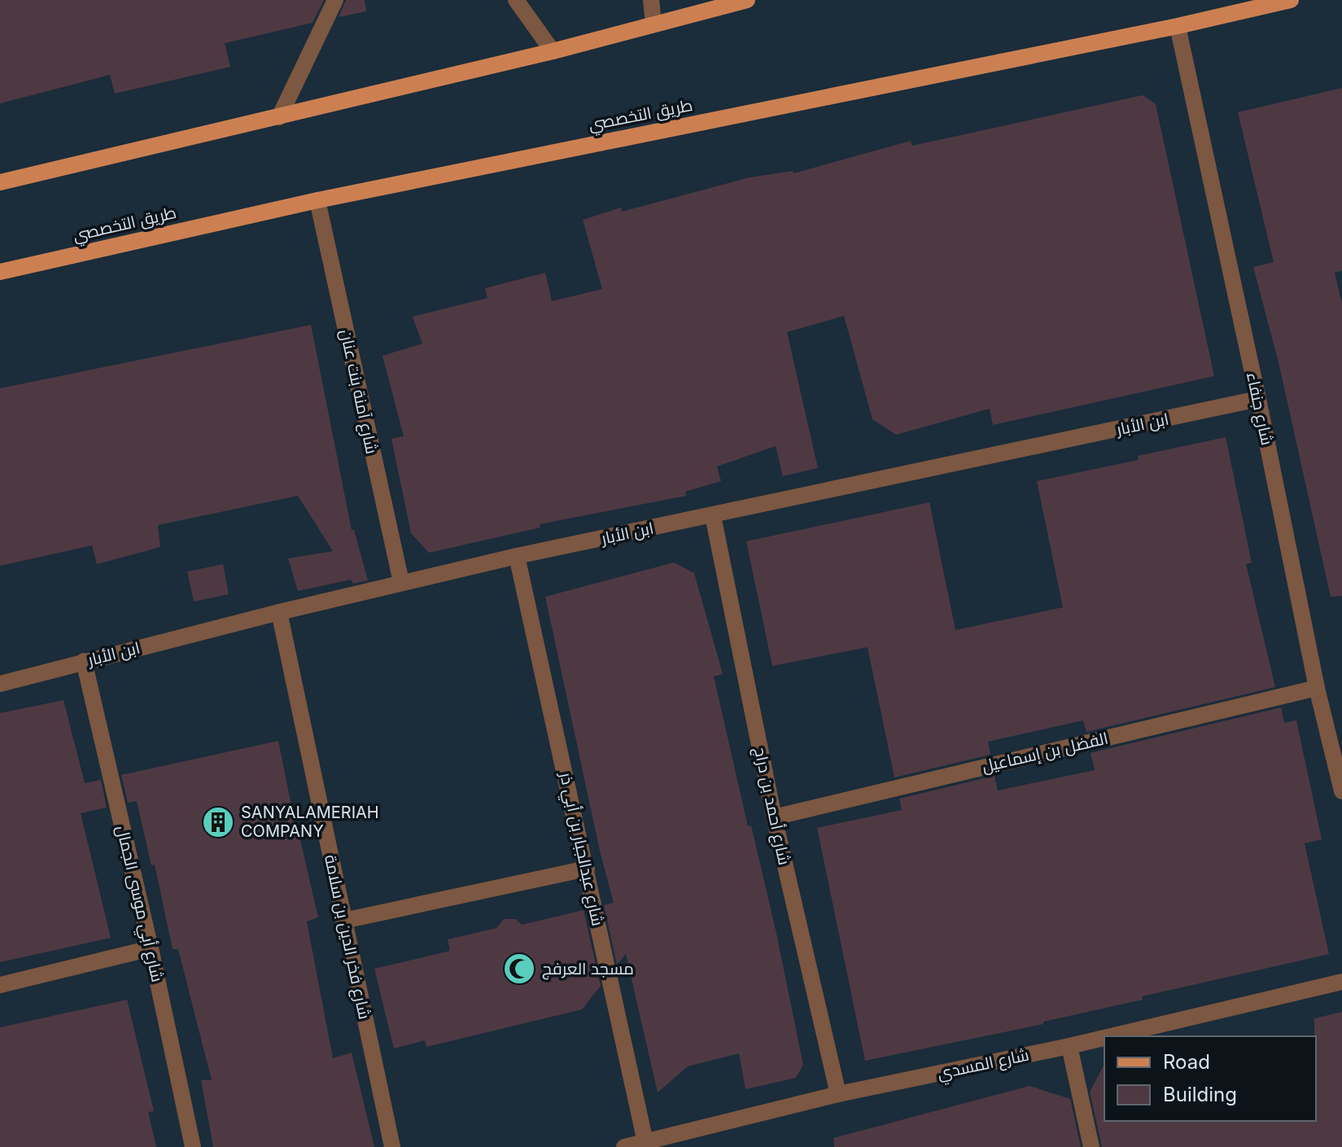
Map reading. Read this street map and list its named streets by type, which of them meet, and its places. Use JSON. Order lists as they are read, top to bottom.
{
  "streets": {
    "main road": ["طريق التخصصي"],
    "street": [
      "شارع آمنة بنت عنان",
      "شارع جنفاء",
      "ابن الأبار",
      "الفضل بن إسماعيل",
      "شارع أحمد بن دراج",
      "شارع عبدالجبار بن أبي ذر",
      "شارع أبي موسى الجمال",
      "شارع فخر الدين بن سلامة",
      "شارع المسدي"
    ]
  },
  "crossings": [
    ["طريق التخصصي", "شارع آمنة بنت عنان"],
    ["طريق التخصصي", "شارع جنفاء"],
    ["شارع آمنة بنت عنان", "ابن الأبار"],
    ["شارع جنفاء", "ابن الأبار"],
    ["شارع جنفاء", "الفضل بن إسماعيل"],
    ["ابن الأبار", "شارع أحمد بن دراج"],
    ["ابن الأبار", "شارع عبدالجبار بن أبي ذر"],
    ["ابن الأبار", "شارع أبي موسى الجمال"],
    ["ابن الأبار", "شارع فخر الدين بن سلامة"],
    ["الفضل بن إسماعيل", "شارع أحمد بن دراج"],
    ["شارع أحمد بن دراج", "شارع المسدي"],
    ["شارع عبدالجبار بن أبي ذر", "شارع المسدي"]
  ],
  "places": {
    "building": ["SANYALAMERIAH COMPANY"],
    "mosque": ["مسجد العرفج"]
  },
  "legend": ["Road", "Building"]
}
